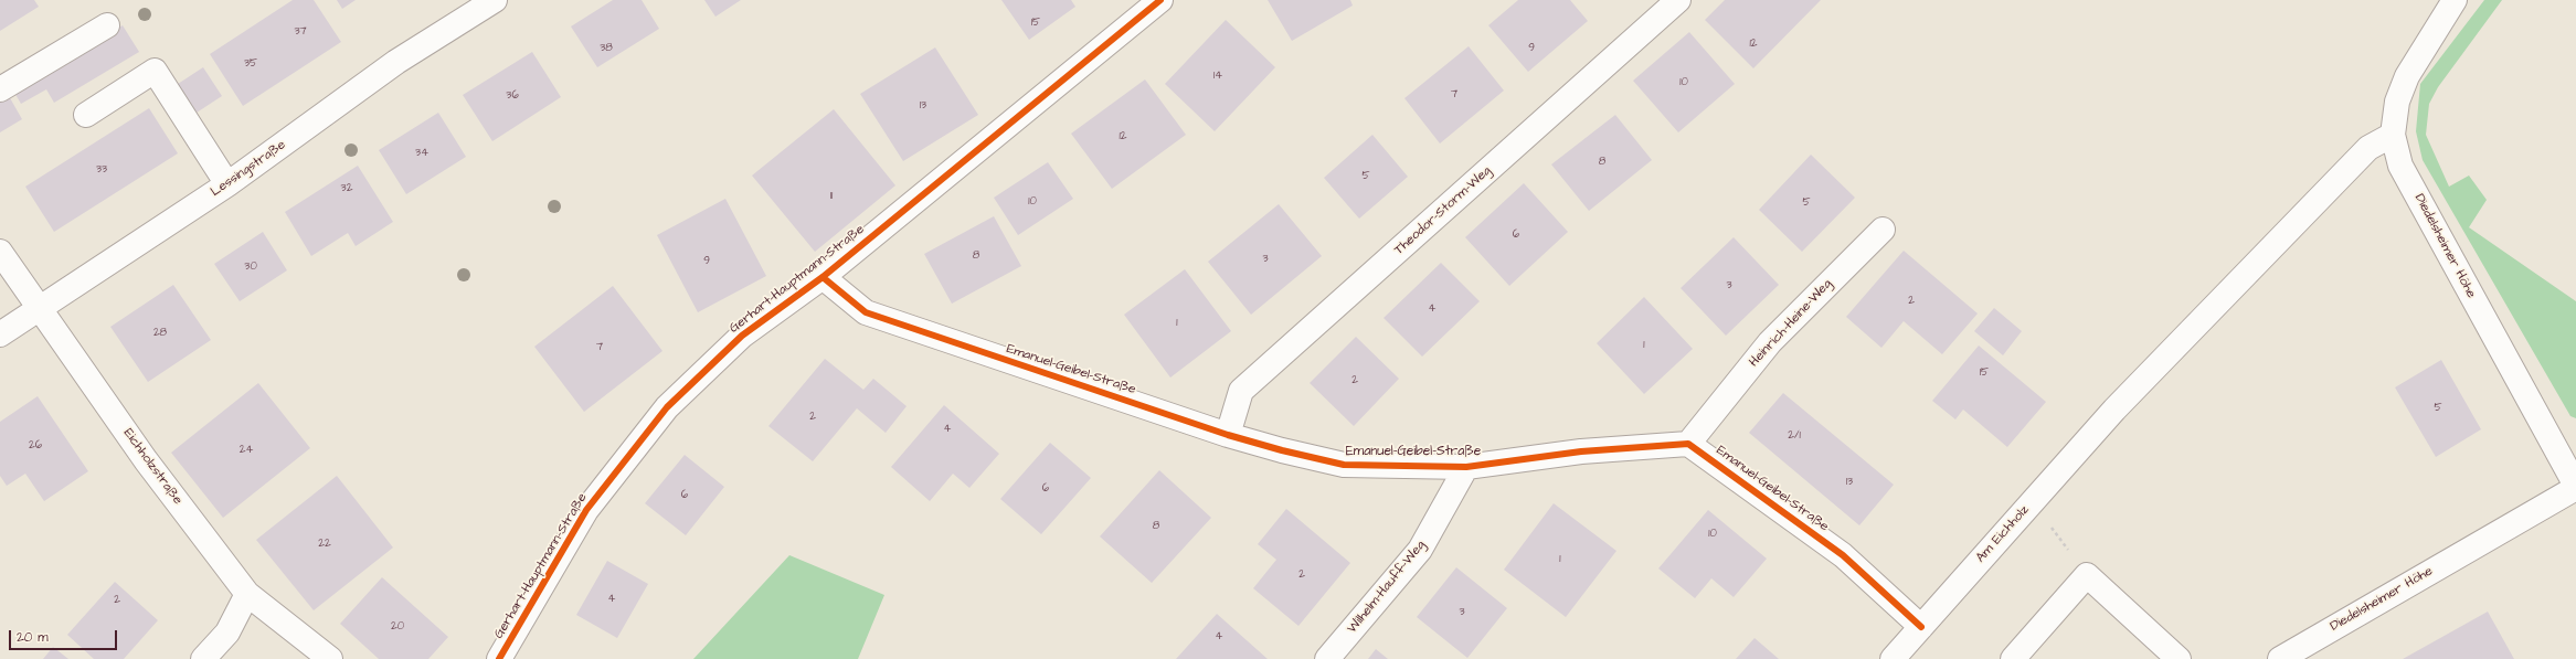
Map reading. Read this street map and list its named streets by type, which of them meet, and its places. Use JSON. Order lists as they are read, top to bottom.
{
  "streets": {
    "street": [
      "Lessingstraße",
      "Theodor-Storm-Weg",
      "Diedelsheimer Höhe",
      "Gerhart-Hauptmann-Straße",
      "Heinrich-Heine-Weg",
      "Emanuel-Geibel-Straße",
      "Eichholzstraße",
      "Am Eichholz",
      "Wilhelm-Hauff-Weg"
    ]
  },
  "crossings": [
    ["Lessingstraße", "Eichholzstraße"],
    ["Theodor-Storm-Weg", "Emanuel-Geibel-Straße"],
    ["Diedelsheimer Höhe", "Am Eichholz"],
    ["Gerhart-Hauptmann-Straße", "Emanuel-Geibel-Straße"],
    ["Heinrich-Heine-Weg", "Emanuel-Geibel-Straße"],
    ["Emanuel-Geibel-Straße", "Am Eichholz"],
    ["Emanuel-Geibel-Straße", "Wilhelm-Hauff-Weg"]
  ],
  "house_numbers": [
    "15",
    "37",
    "12",
    "38",
    "9",
    "35",
    "14",
    "10",
    "7",
    "36",
    "13",
    "12",
    "34",
    "8",
    "33",
    "5",
    "32",
    "11",
    "10",
    "5",
    "6",
    "8",
    "3",
    "9",
    "30",
    "3",
    "2",
    "4",
    "1",
    "28",
    "1",
    "7",
    "15",
    "2",
    "5",
    "2",
    "4",
    "2/1",
    "26",
    "24",
    "13",
    "6",
    "6",
    "8",
    "10",
    "22",
    "1",
    "2",
    "4",
    "2",
    "3",
    "20",
    "4"
  ],
  "scale_bar": "20 m"
}
